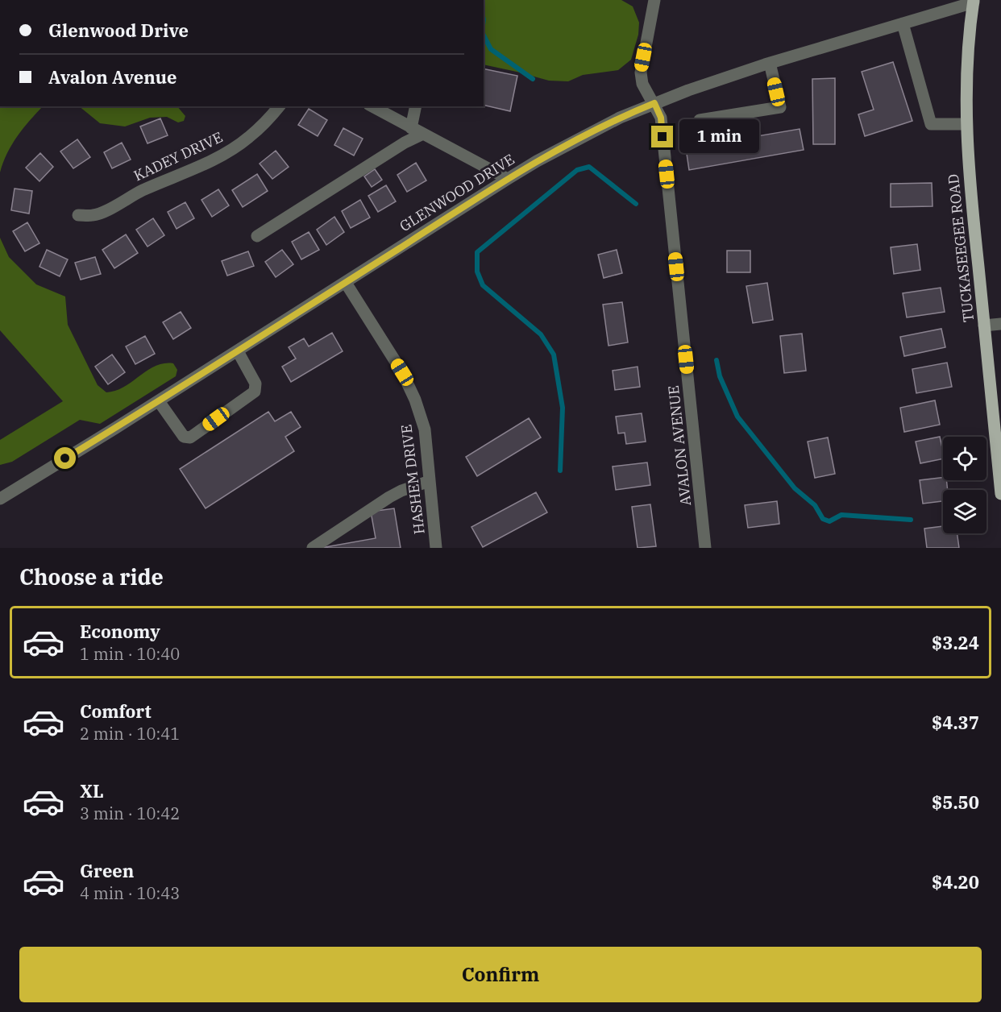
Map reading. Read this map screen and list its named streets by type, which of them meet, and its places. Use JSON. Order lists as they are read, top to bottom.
{
  "streets": {
    "main road": ["TUCKASEEGEE ROAD"],
    "street": [
      "KADEY DRIVE",
      "GLENWOOD DRIVE",
      "AVALON AVENUE",
      "HASHEM DRIVE"
    ]
  },
  "crossings": [
    ["GLENWOOD DRIVE", "TUCKASEEGEE ROAD"],
    ["GLENWOOD DRIVE", "AVALON AVENUE"],
    ["GLENWOOD DRIVE", "HASHEM DRIVE"]
  ],
  "page": {
    "banner": ["Glenwood Drive", "Avalon Avenue"],
    "bubble": "1 min",
    "heading": "Choose a ride",
    "list": [
      {
        "name": "Economy",
        "note": "1 min · 10:40",
        "value": "$3.24"
      },
      {
        "name": "Comfort",
        "note": "2 min · 10:41",
        "value": "$4.37"
      },
      {
        "name": "XL",
        "note": "3 min · 10:42",
        "value": "$5.50"
      },
      {
        "name": "Green",
        "note": "4 min · 10:43",
        "value": "$4.20"
      }
    ],
    "buttons": "Confirm"
  }
}
